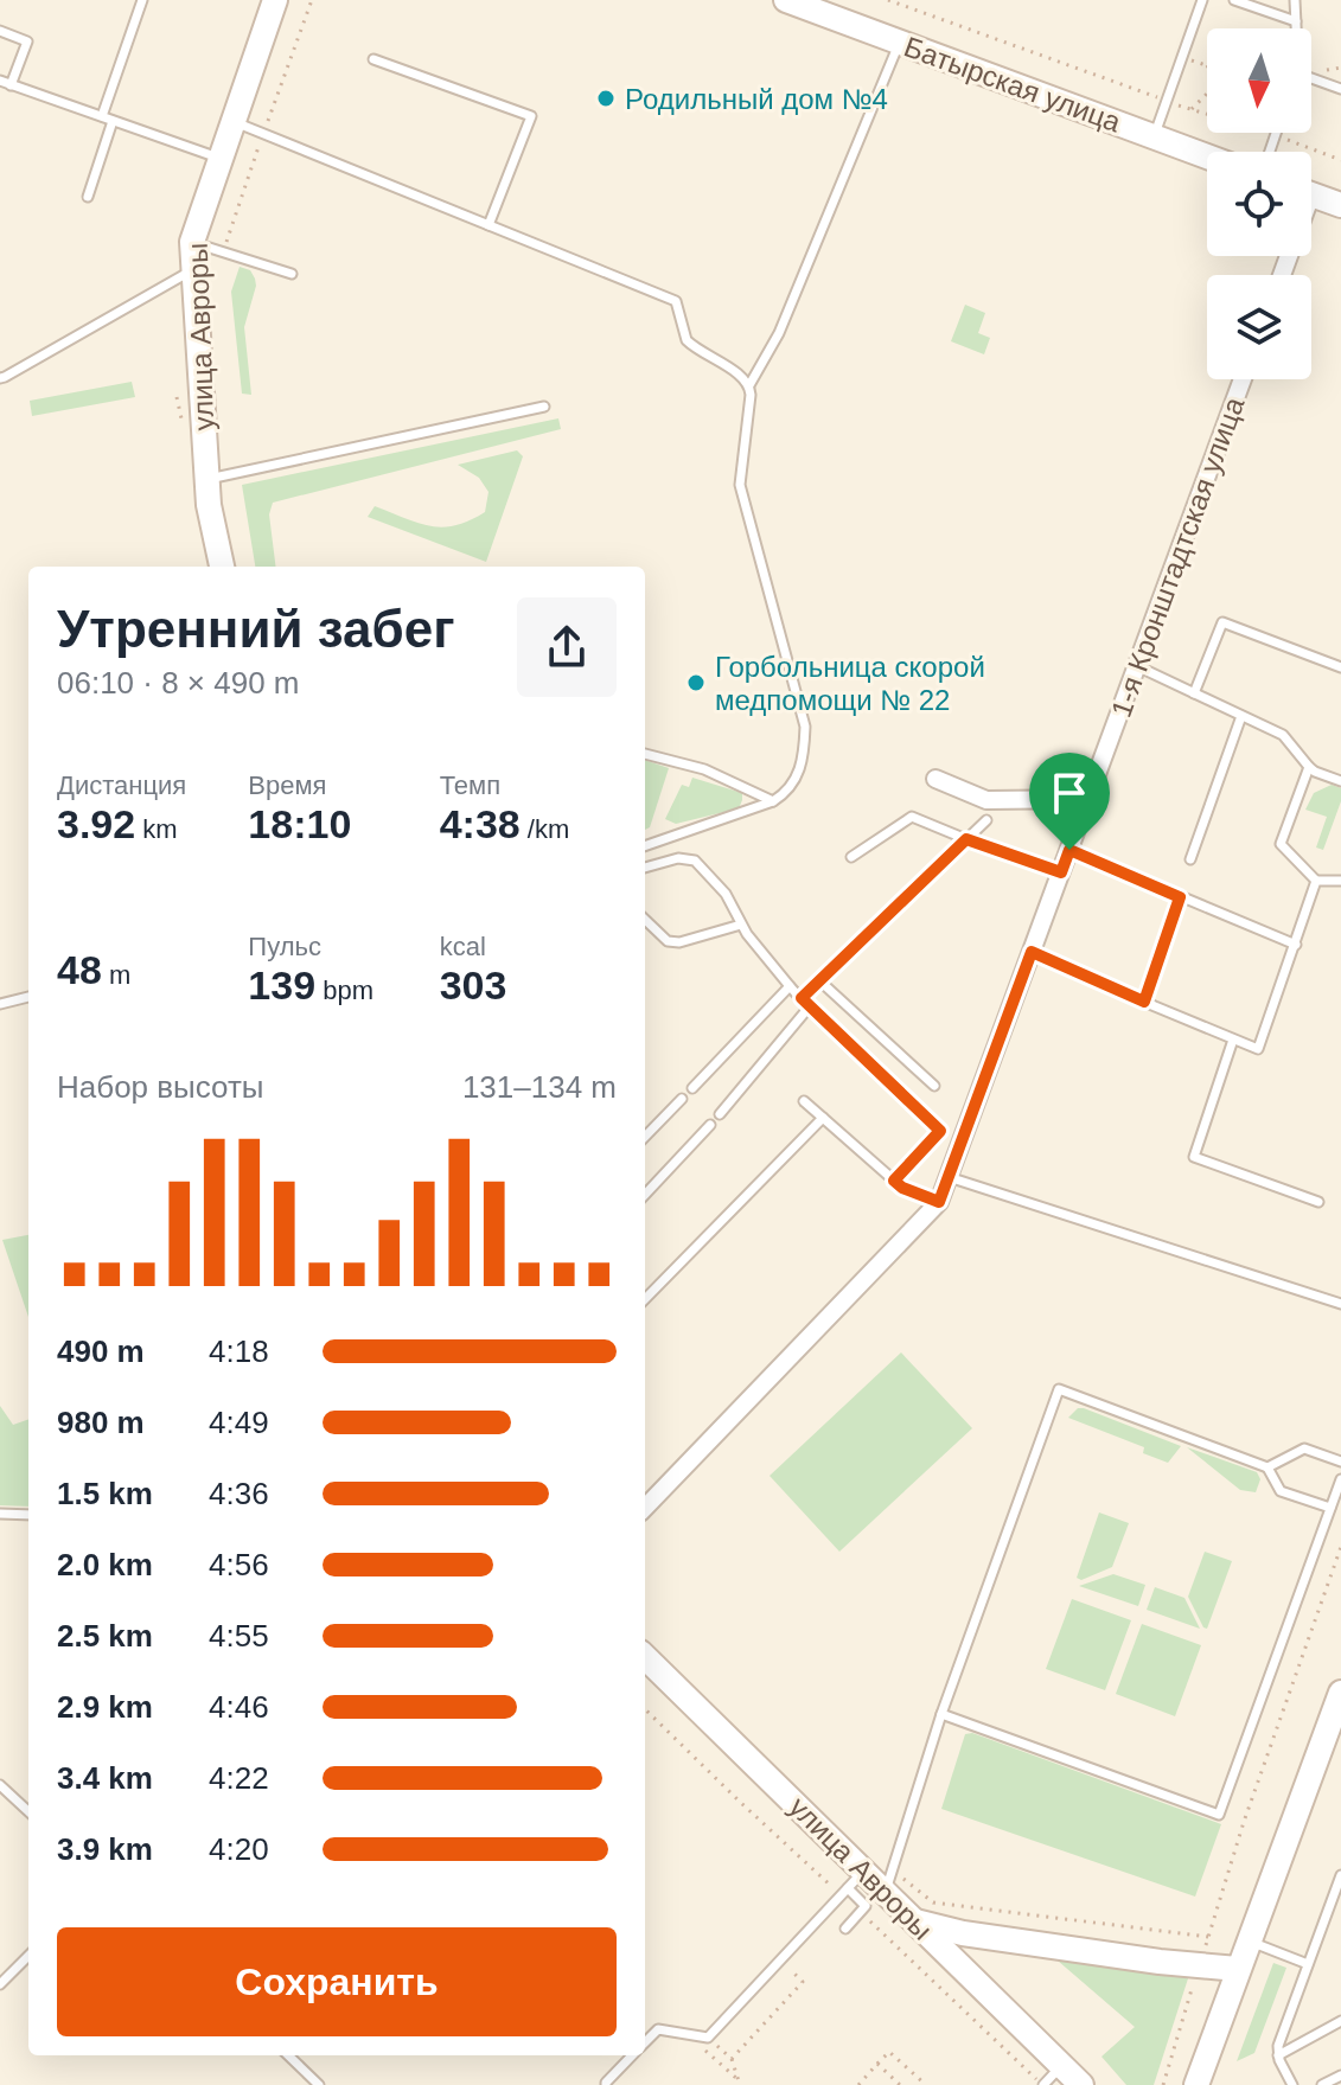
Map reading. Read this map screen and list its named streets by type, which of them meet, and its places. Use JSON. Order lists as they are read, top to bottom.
{
  "streets": {
    "street": ["Батырская улица", "улица Авроры", "1-я Кронштадтская улица"]
  },
  "places": ["Родильный дом №4", "Горбольница скорой медпомощи № 22"],
  "north": "bottom",
  "page": {
    "heading": ["Утренний забег", "06:10 · 8 × 490 m"],
    "stats": [
      ["Дистанция", "3.92 km"],
      ["Время", "18:10"],
      ["Темп", "4:38 /km"],
      ["48 m"],
      ["Пульс", "139 bpm"],
      ["kcal", "303"]
    ],
    "chart": ["Набор высоты", "131–134 m"],
    "list": [
      {
        "name": "490 m",
        "note": "4:18"
      },
      {
        "name": "980 m",
        "note": "4:49"
      },
      {
        "name": "1.5 km",
        "note": "4:36"
      },
      {
        "name": "2.0 km",
        "note": "4:56"
      },
      {
        "name": "2.5 km",
        "note": "4:55"
      },
      {
        "name": "2.9 km",
        "note": "4:46"
      },
      {
        "name": "3.4 km",
        "note": "4:22"
      },
      {
        "name": "3.9 km",
        "note": "4:20"
      }
    ],
    "buttons": "Сохранить"
  }
}
